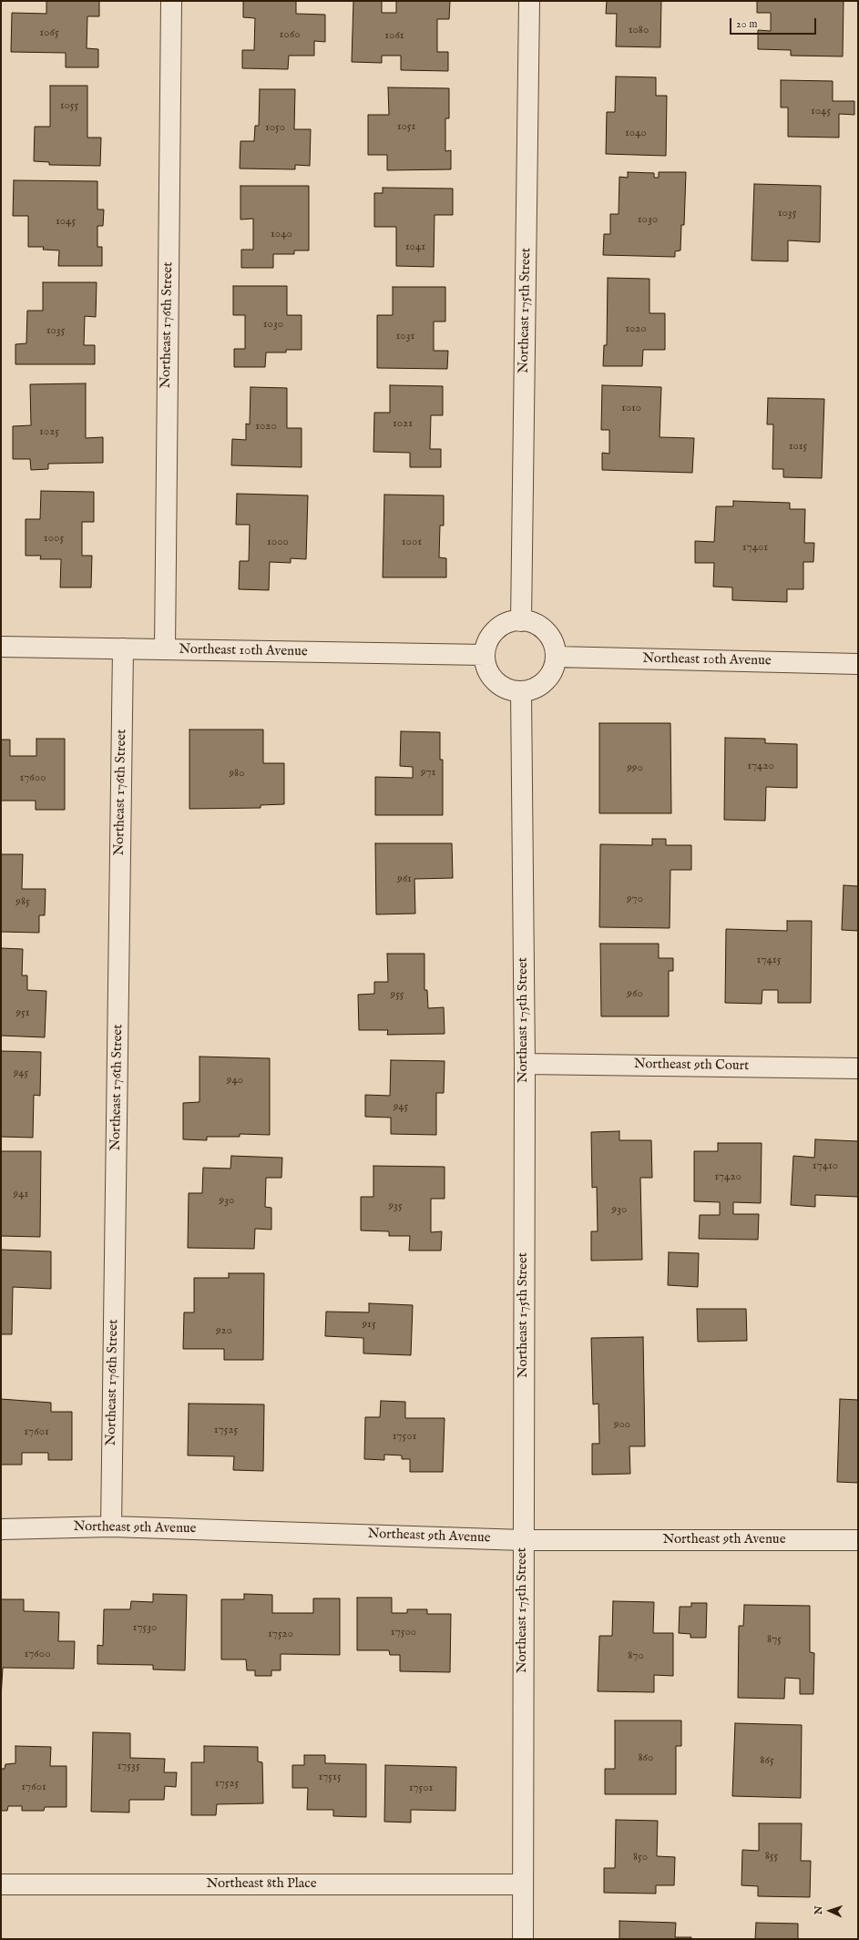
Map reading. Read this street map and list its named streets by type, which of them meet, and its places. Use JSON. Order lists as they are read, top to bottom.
{
  "streets": {
    "street": [
      "Northeast 175th Street",
      "Northeast 176th Street",
      "Northeast 10th Avenue",
      "Northeast 9th Court",
      "Northeast 9th Avenue",
      "Northeast 8th Place"
    ]
  },
  "crossings": [
    ["Northeast 175th Street", "Northeast 10th Avenue"],
    ["Northeast 175th Street", "Northeast 9th Court"],
    ["Northeast 175th Street", "Northeast 9th Avenue"],
    ["Northeast 175th Street", "Northeast 8th Place"],
    ["Northeast 176th Street", "Northeast 10th Avenue"],
    ["Northeast 176th Street", "Northeast 9th Avenue"]
  ],
  "house_numbers": [
    "1080",
    "1065",
    "1060",
    "1061",
    "1055",
    "1045",
    "1051",
    "1050",
    "1040",
    "1035",
    "1030",
    "1045",
    "1040",
    "1041",
    "1030",
    "1020",
    "1035",
    "1031",
    "1010",
    "1021",
    "1020",
    "1025",
    "1015",
    "1005",
    "1000",
    "1001",
    "17401",
    "17420",
    "990",
    "971",
    "980",
    "17600",
    "961",
    "970",
    "985",
    "17415",
    "960",
    "955",
    "951",
    "945",
    "940",
    "945",
    "17410",
    "17420",
    "941",
    "930",
    "935",
    "930",
    "915",
    "920",
    "900",
    "17525",
    "17601",
    "17501",
    "17530",
    "17500",
    "17520",
    "875",
    "17600",
    "870",
    "860",
    "865",
    "17535",
    "17515",
    "17525",
    "17601",
    "17501",
    "855",
    "850"
  ],
  "scale_bar": "20 m",
  "north": "left"
}
